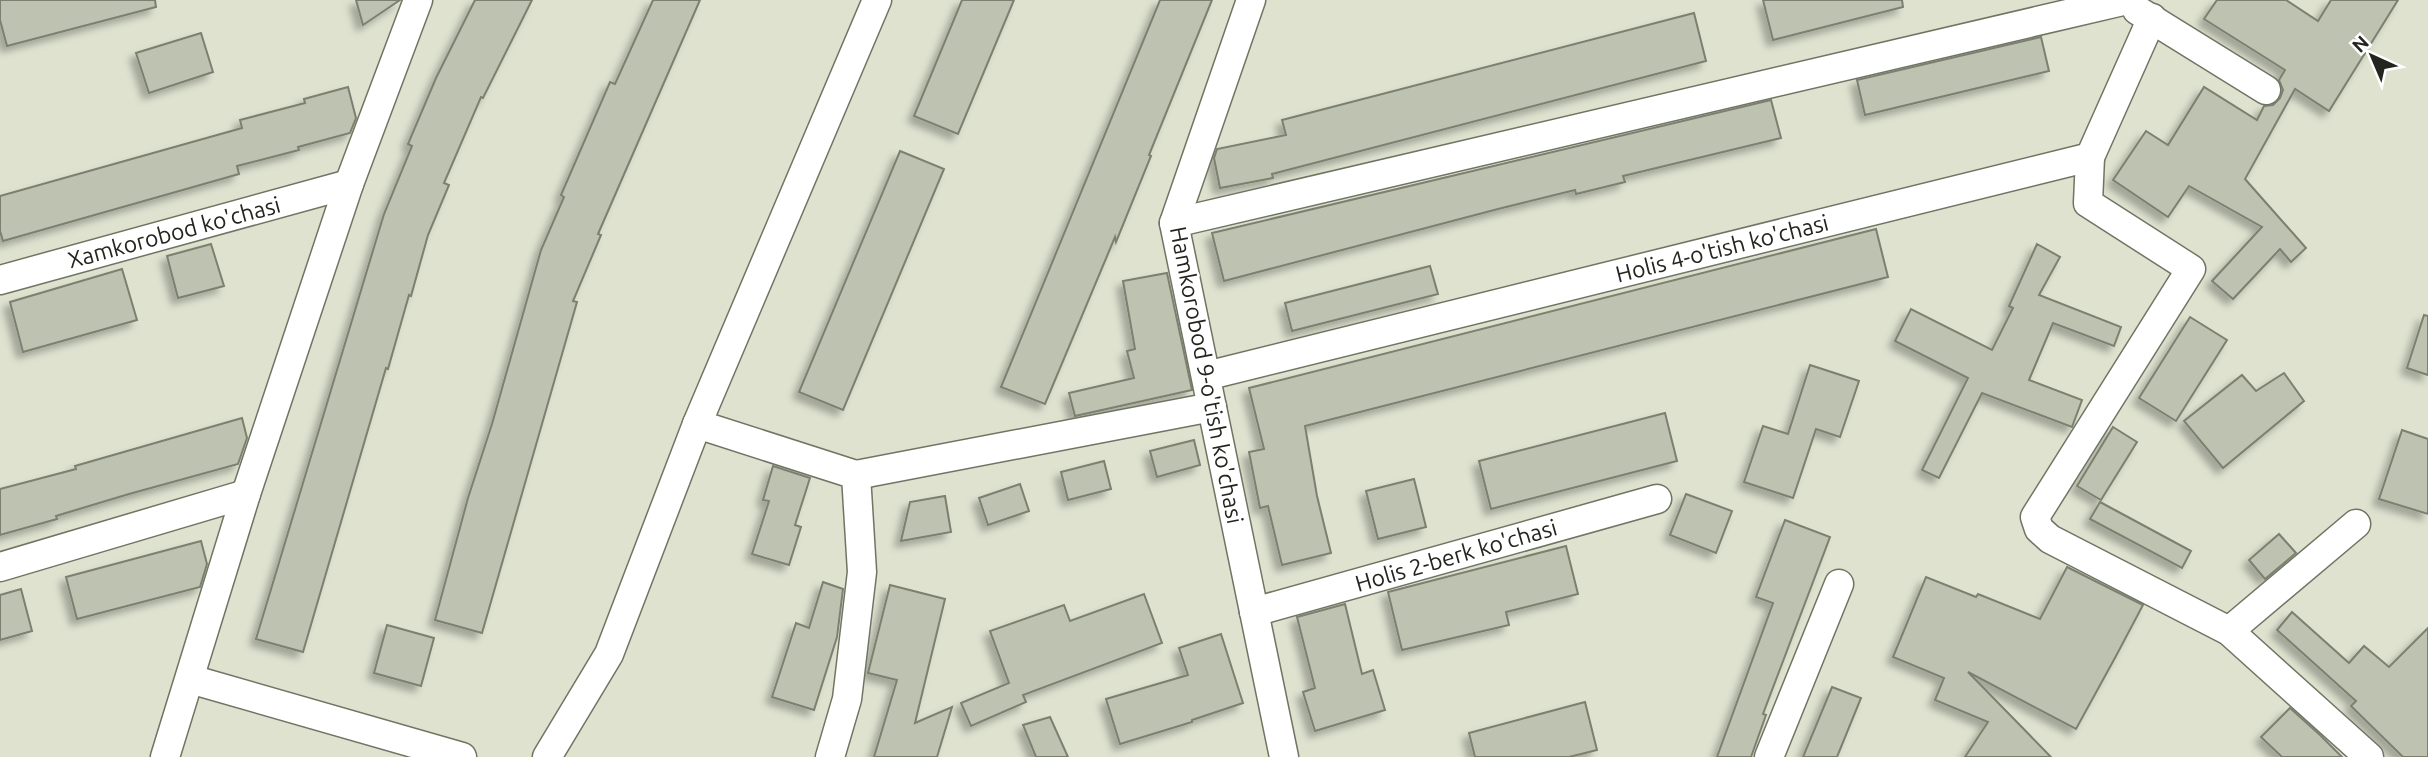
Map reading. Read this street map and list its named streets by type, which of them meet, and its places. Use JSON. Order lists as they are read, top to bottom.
{
  "streets": {
    "street": [
      "Xamkorobod ko'chasi",
      "Holis 4-o'tish ko'chasi",
      "Hamkorobod 9-o'tish ko'chasi",
      "Holis 2-berk ko'chasi"
    ]
  },
  "crossings": [
    ["Holis 4-o'tish ko'chasi", "Hamkorobod 9-o'tish ko'chasi"],
    ["Hamkorobod 9-o'tish ko'chasi", "Holis 2-berk ko'chasi"]
  ],
  "north": "top left"
}
